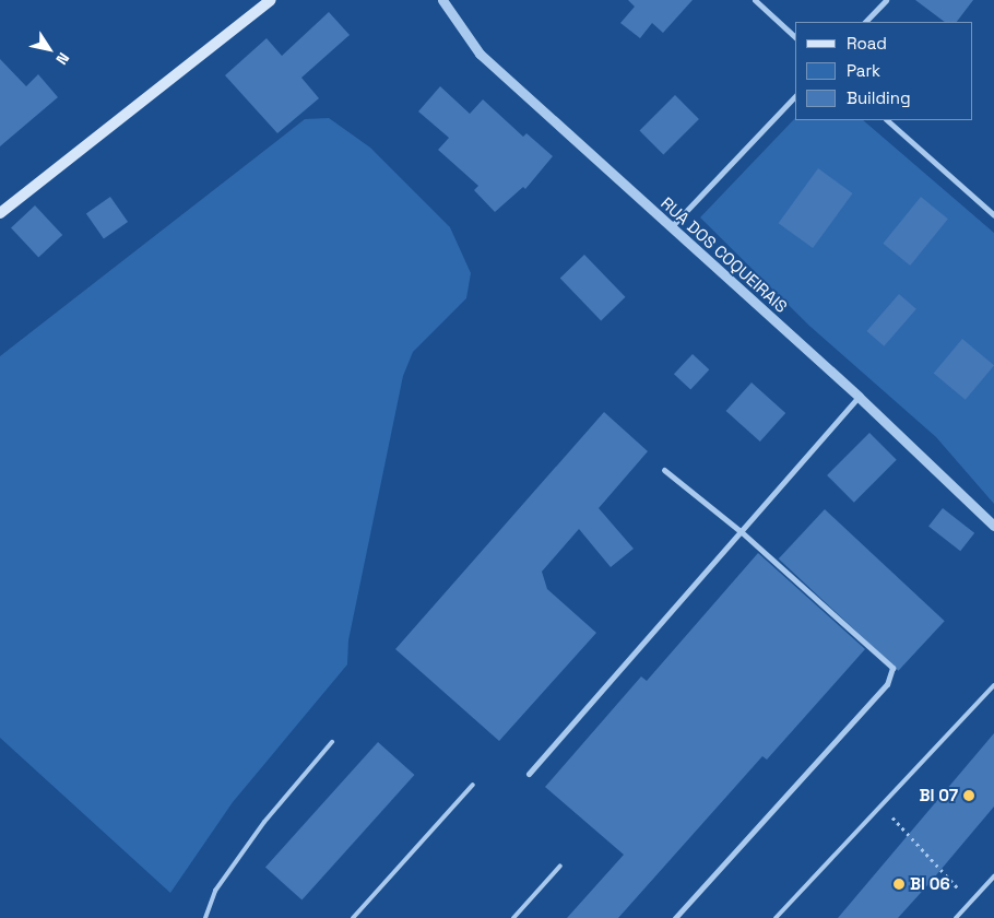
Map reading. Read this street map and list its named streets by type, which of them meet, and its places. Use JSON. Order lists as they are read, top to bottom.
{
  "streets": {
    "street": ["RUA DOS COQUEIRAIS"]
  },
  "places": ["Bl 07", "Bl 06"],
  "legend": ["Road", "Park", "Building"],
  "north": "bottom right"
}
